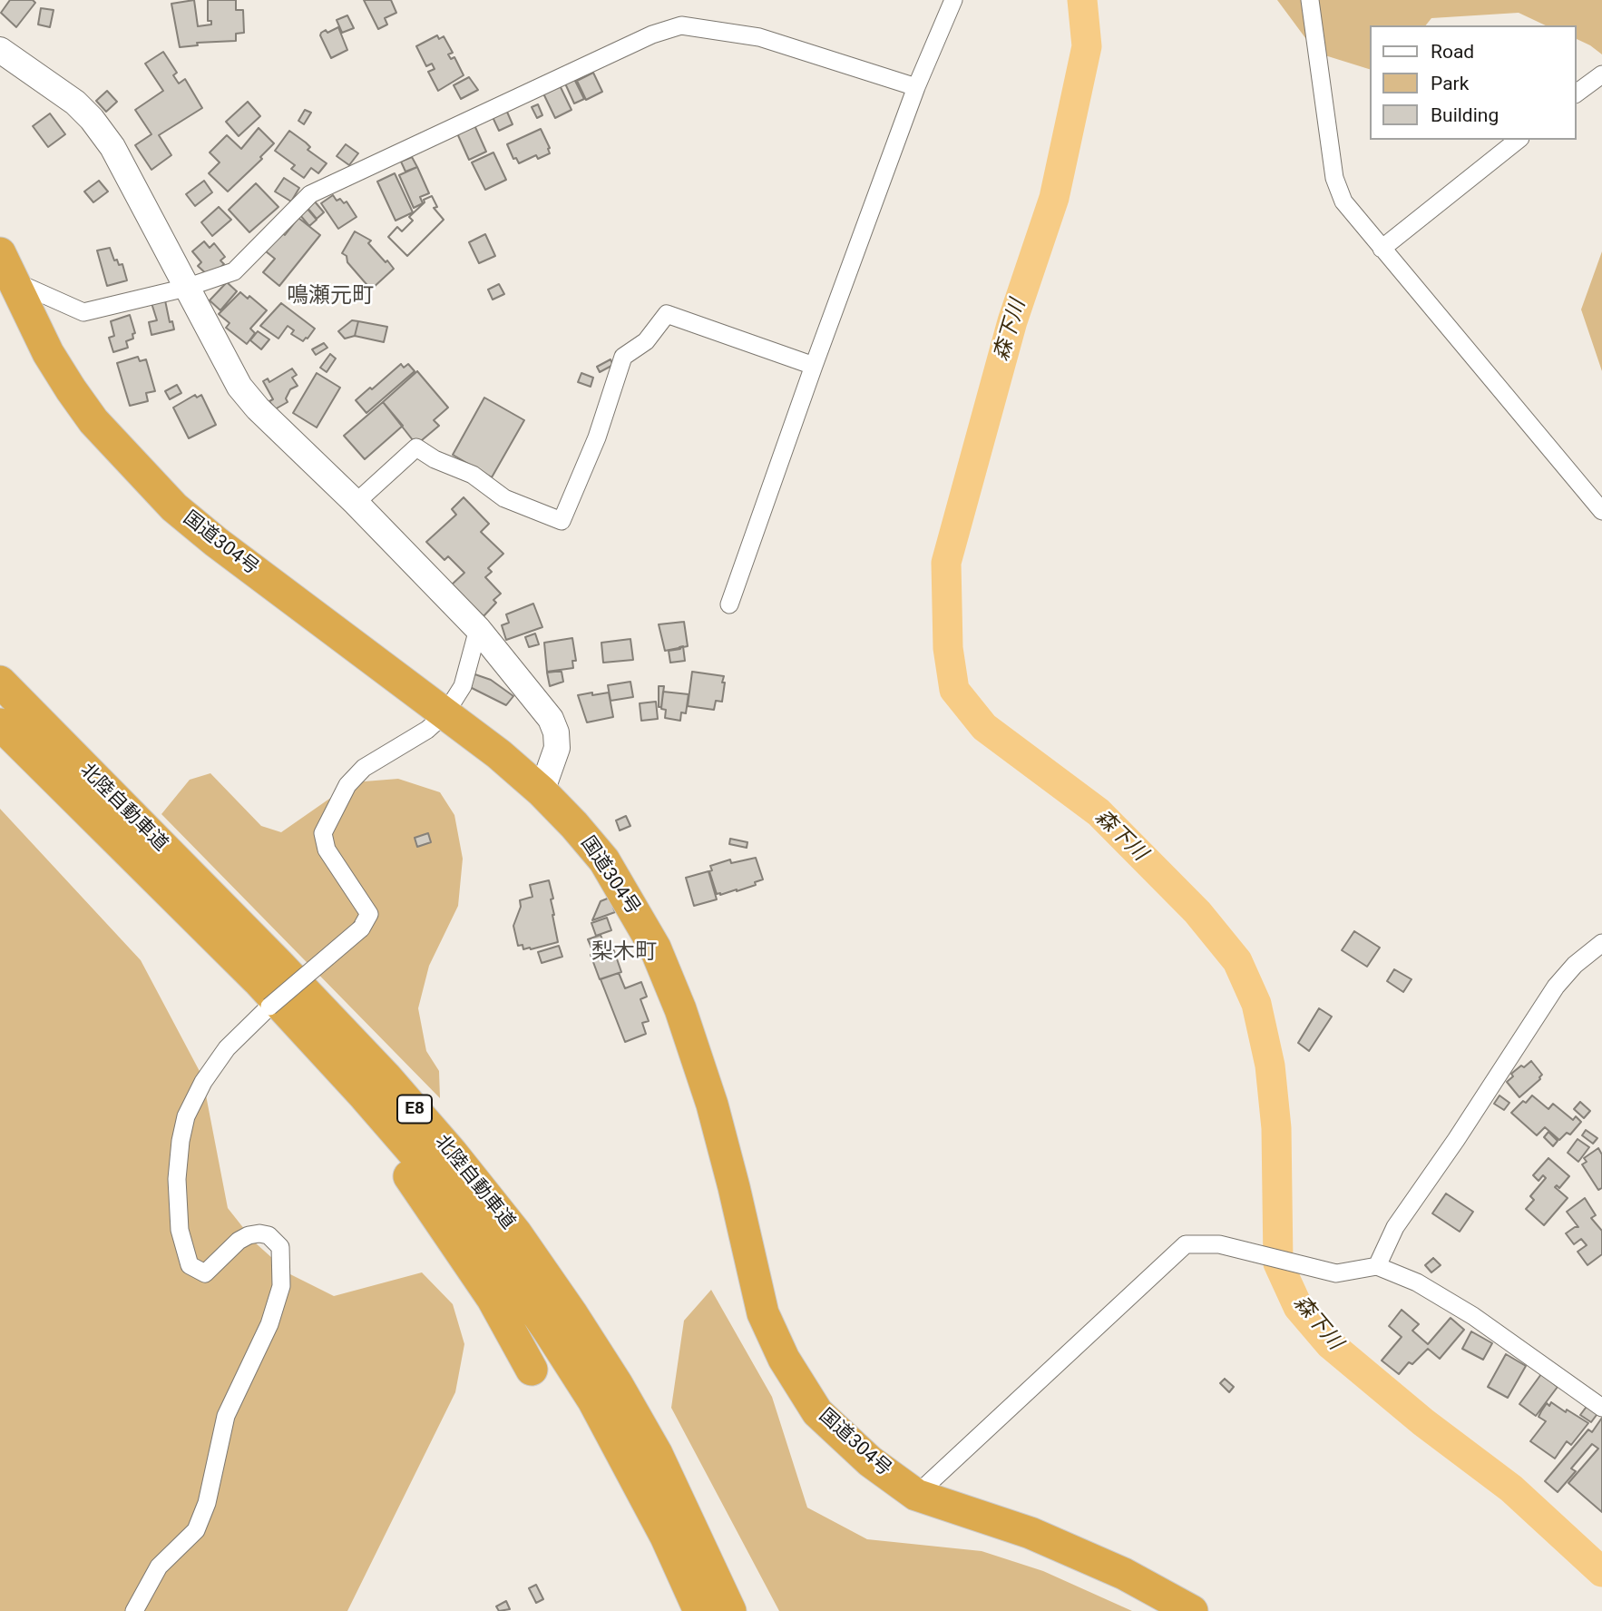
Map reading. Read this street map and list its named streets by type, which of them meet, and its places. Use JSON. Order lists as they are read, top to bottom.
{
  "streets": {
    "highway": ["国道304号", "北陸自動車道", "E8"]
  },
  "districts": ["鳴瀬元町", "梨木町"],
  "water": ["森下川"],
  "legend": ["Road", "Park", "Building"]
}
